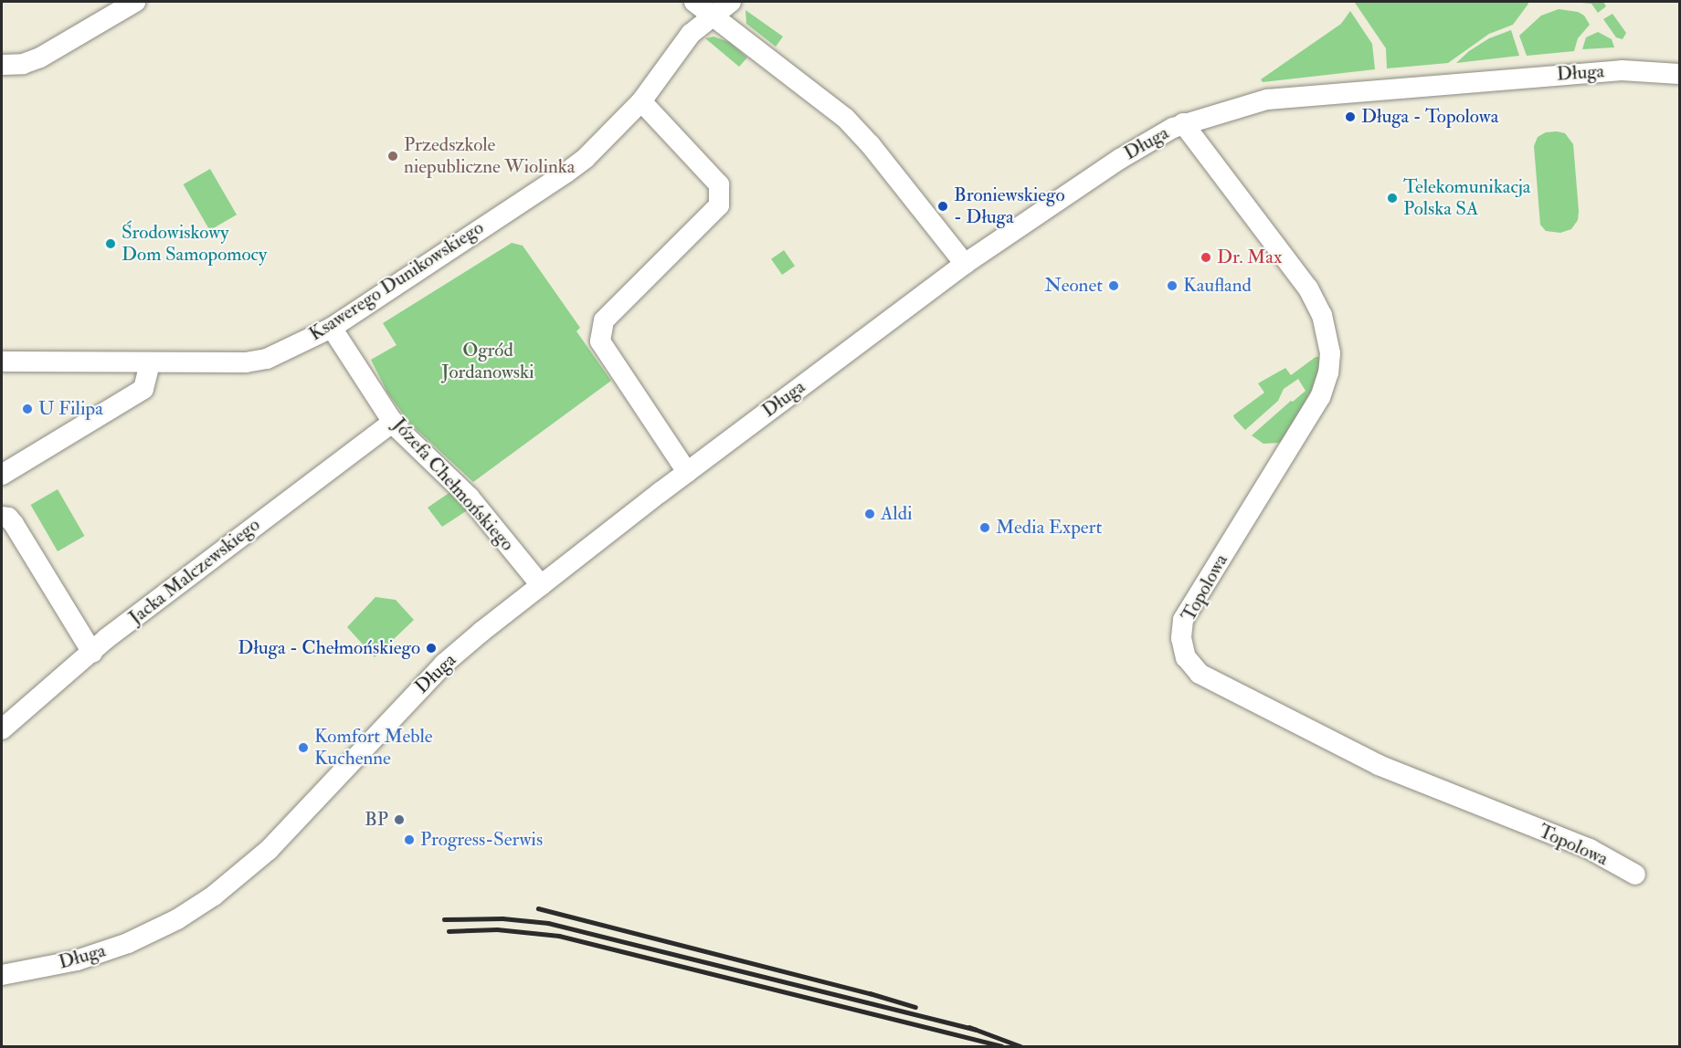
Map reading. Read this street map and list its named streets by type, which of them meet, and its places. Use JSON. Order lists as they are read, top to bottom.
{
  "streets": {
    "street": [
      "Długa",
      "Ksawerego Dunikowskiego",
      "Józefa Chełmońskiego",
      "Jacka Malczewskiego",
      "Topolowa"
    ]
  },
  "crossings": [
    ["Długa", "Józefa Chełmońskiego"],
    ["Długa", "Topolowa"],
    ["Ksawerego Dunikowskiego", "Józefa Chełmońskiego"],
    ["Józefa Chełmońskiego", "Jacka Malczewskiego"]
  ],
  "parks": ["Ogród Jordanowski"],
  "places": [
    "Długa - Topolowa",
    "Przedszkole niepubliczne Wiolinka",
    "Telekomunikacja Polska SA",
    "Broniewskiego - Długa",
    "Środowiskowy Dom Samopomocy",
    "Dr. Max",
    "Neonet",
    "Kaufland",
    "U Filipa",
    "Aldi",
    "Media Expert",
    "Długa - Chełmońskiego",
    "Komfort Meble Kuchenne",
    "BP",
    "Progress-Serwis"
  ]
}
